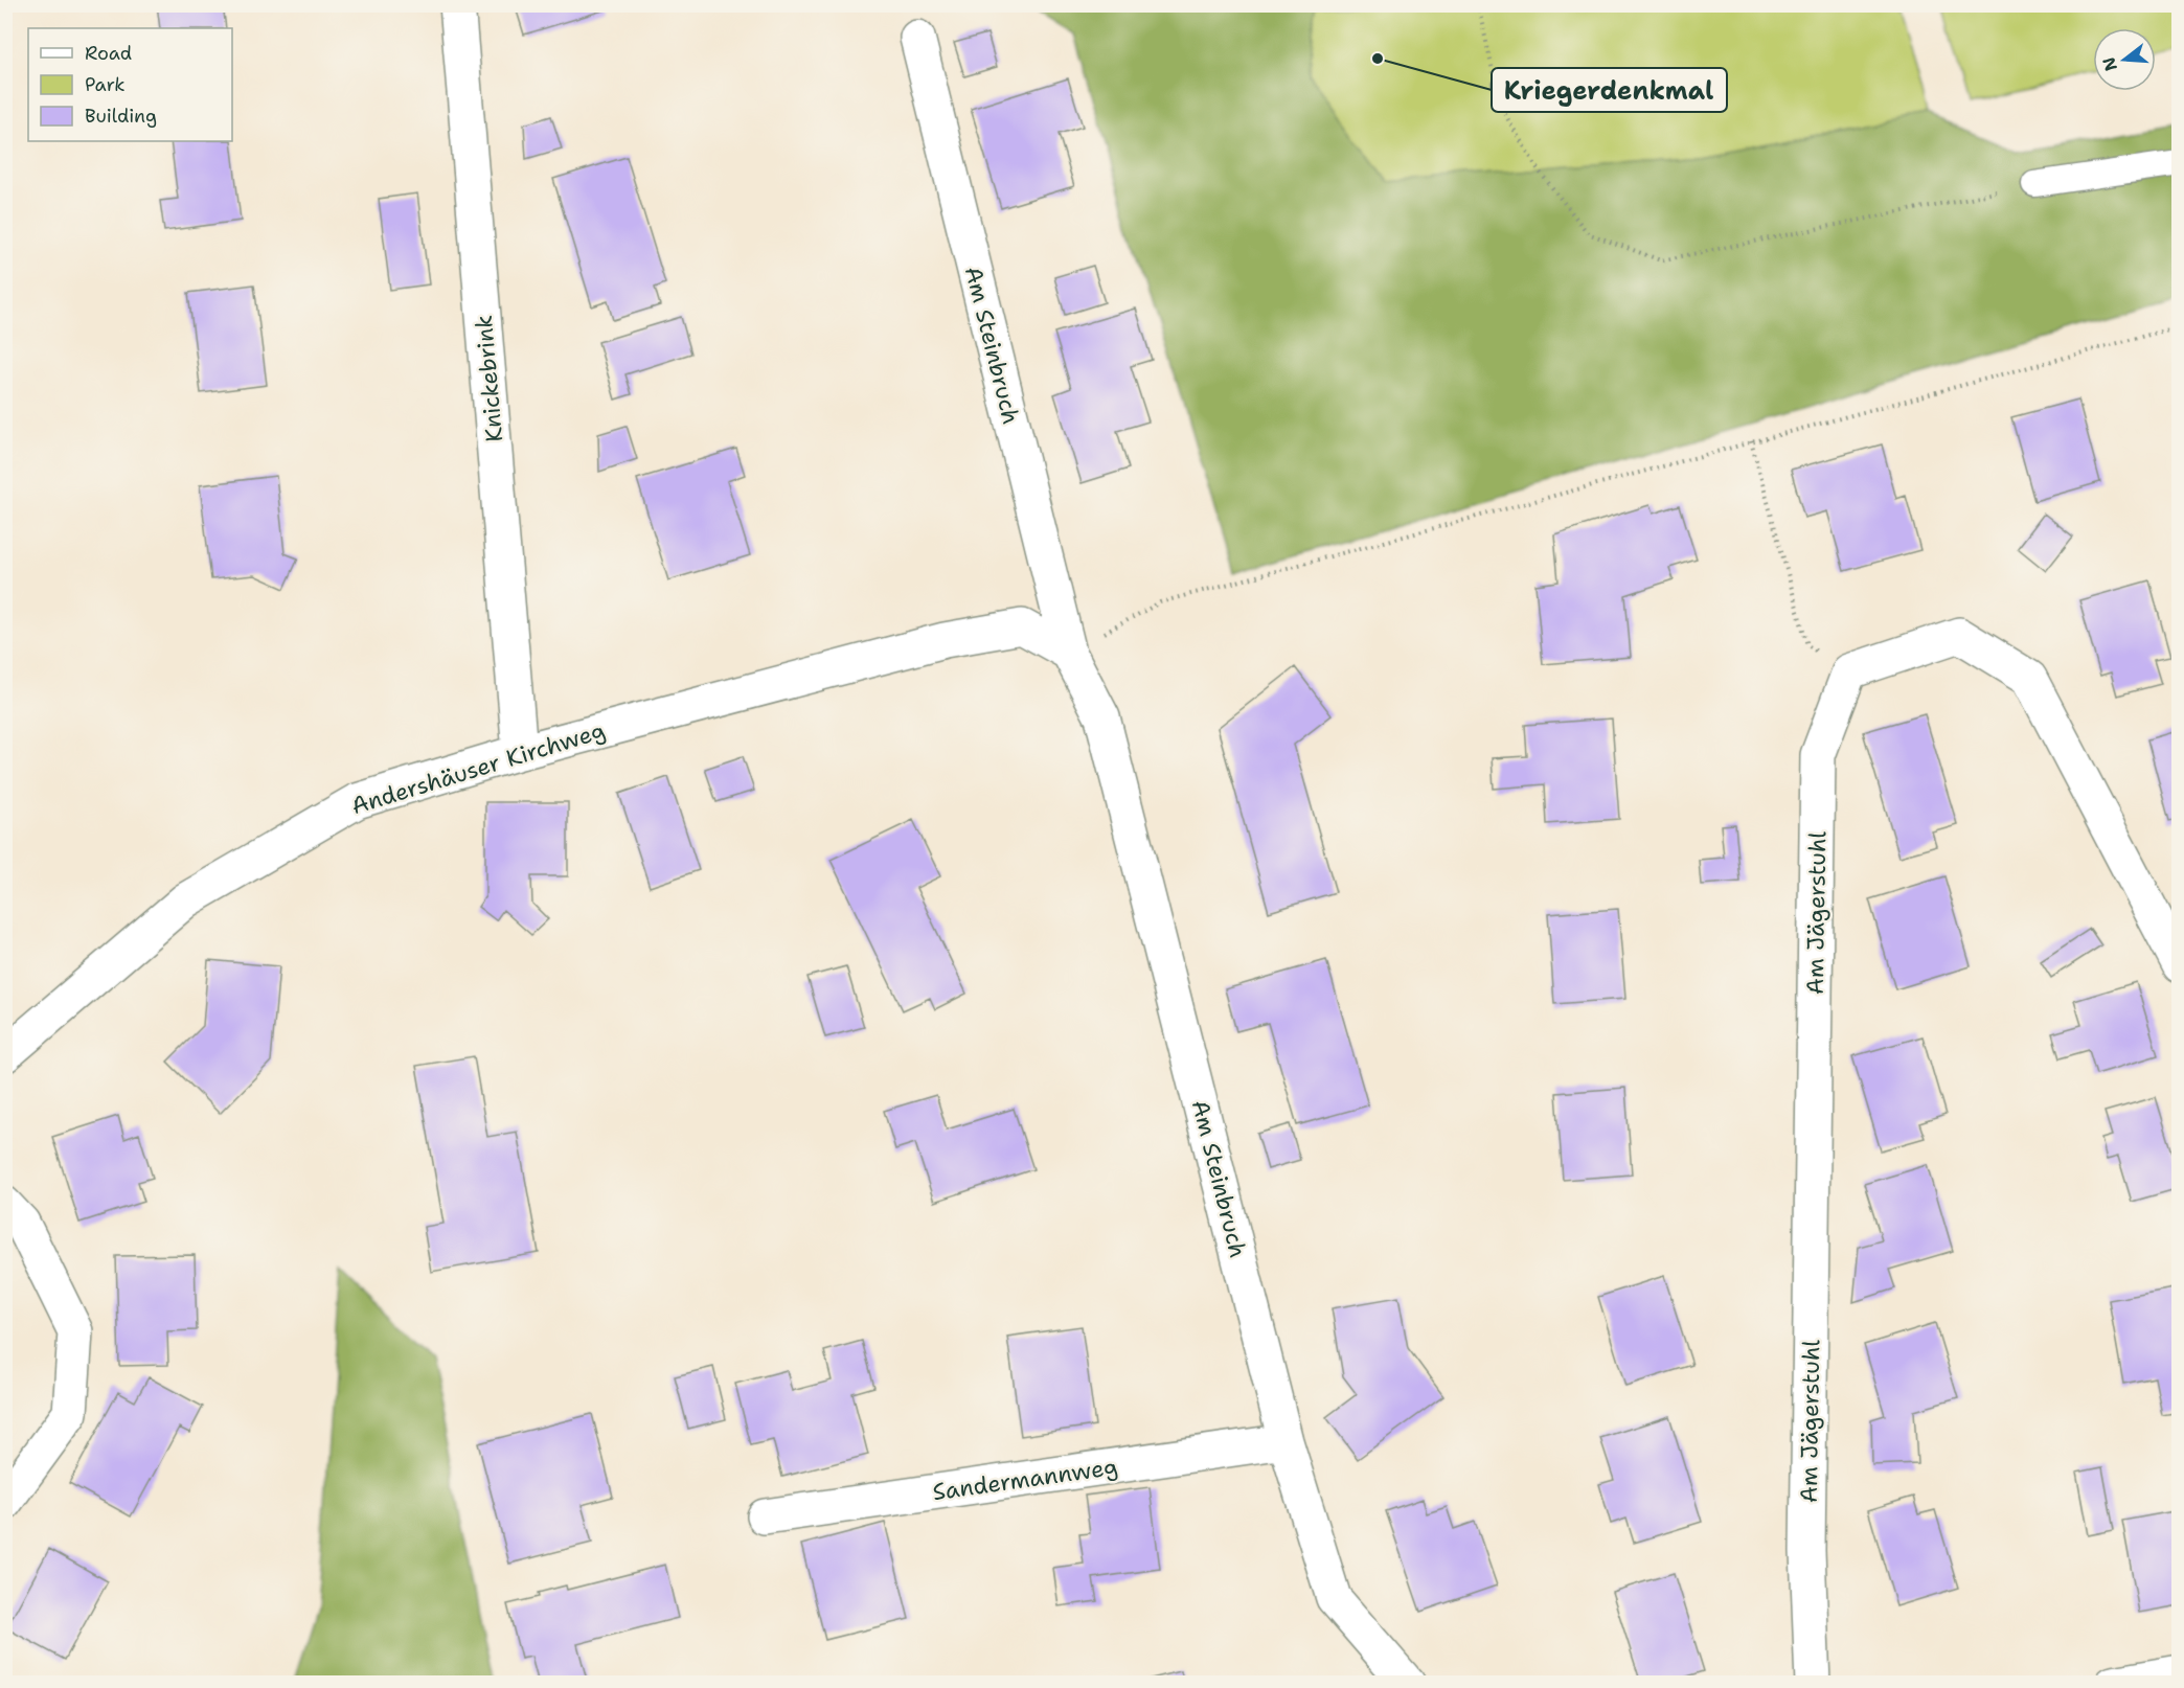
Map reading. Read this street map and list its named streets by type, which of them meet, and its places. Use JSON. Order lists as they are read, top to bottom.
{
  "streets": {
    "street": [
      "Am Steinbruch",
      "Knickebrink",
      "Andershäuser Kirchweg",
      "Am Jägerstuhl",
      "Sandermannweg"
    ]
  },
  "crossings": [
    ["Am Steinbruch", "Andershäuser Kirchweg"],
    ["Am Steinbruch", "Sandermannweg"],
    ["Knickebrink", "Andershäuser Kirchweg"]
  ],
  "places": ["Kriegerdenkmal"],
  "legend": ["Road", "Park", "Building"],
  "north": "left"
}
